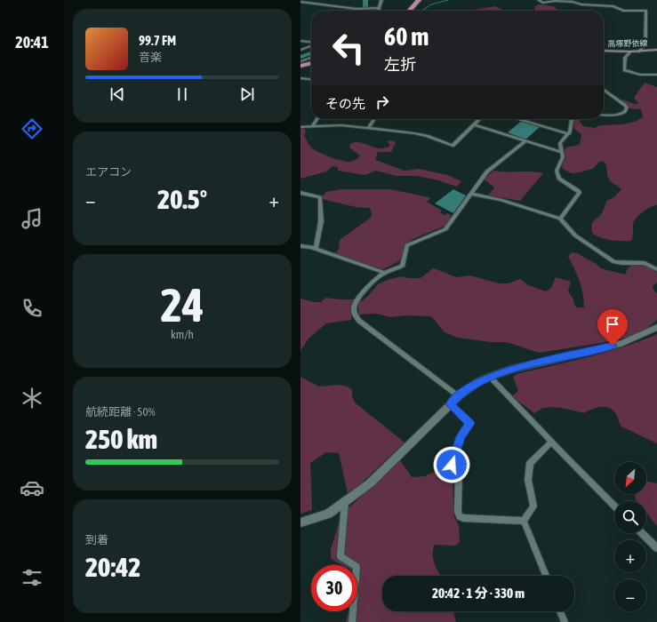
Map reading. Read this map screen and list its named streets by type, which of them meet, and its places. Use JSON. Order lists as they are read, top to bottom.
{
  "streets": {
    "main road": ["高塚野依線"]
  },
  "north": "bottom left",
  "page": {
    "tabs": "20:41",
    "turn": ["60 m", "左折"],
    "song": ["99.7 FM", "音楽"],
    "then": "その先",
    "tile": [
      "エアコン",
      ["24", "km/h"],
      ["航続距離 · 50%", "250 km"],
      ["到着", "20:42"]
    ],
    "heat": ["−", "20.5°", "+"],
    "map_buttons": ["+", "−"],
    "limit": "30",
    "trip": "20:42 · 1 分 · 330 m"
  }
}
